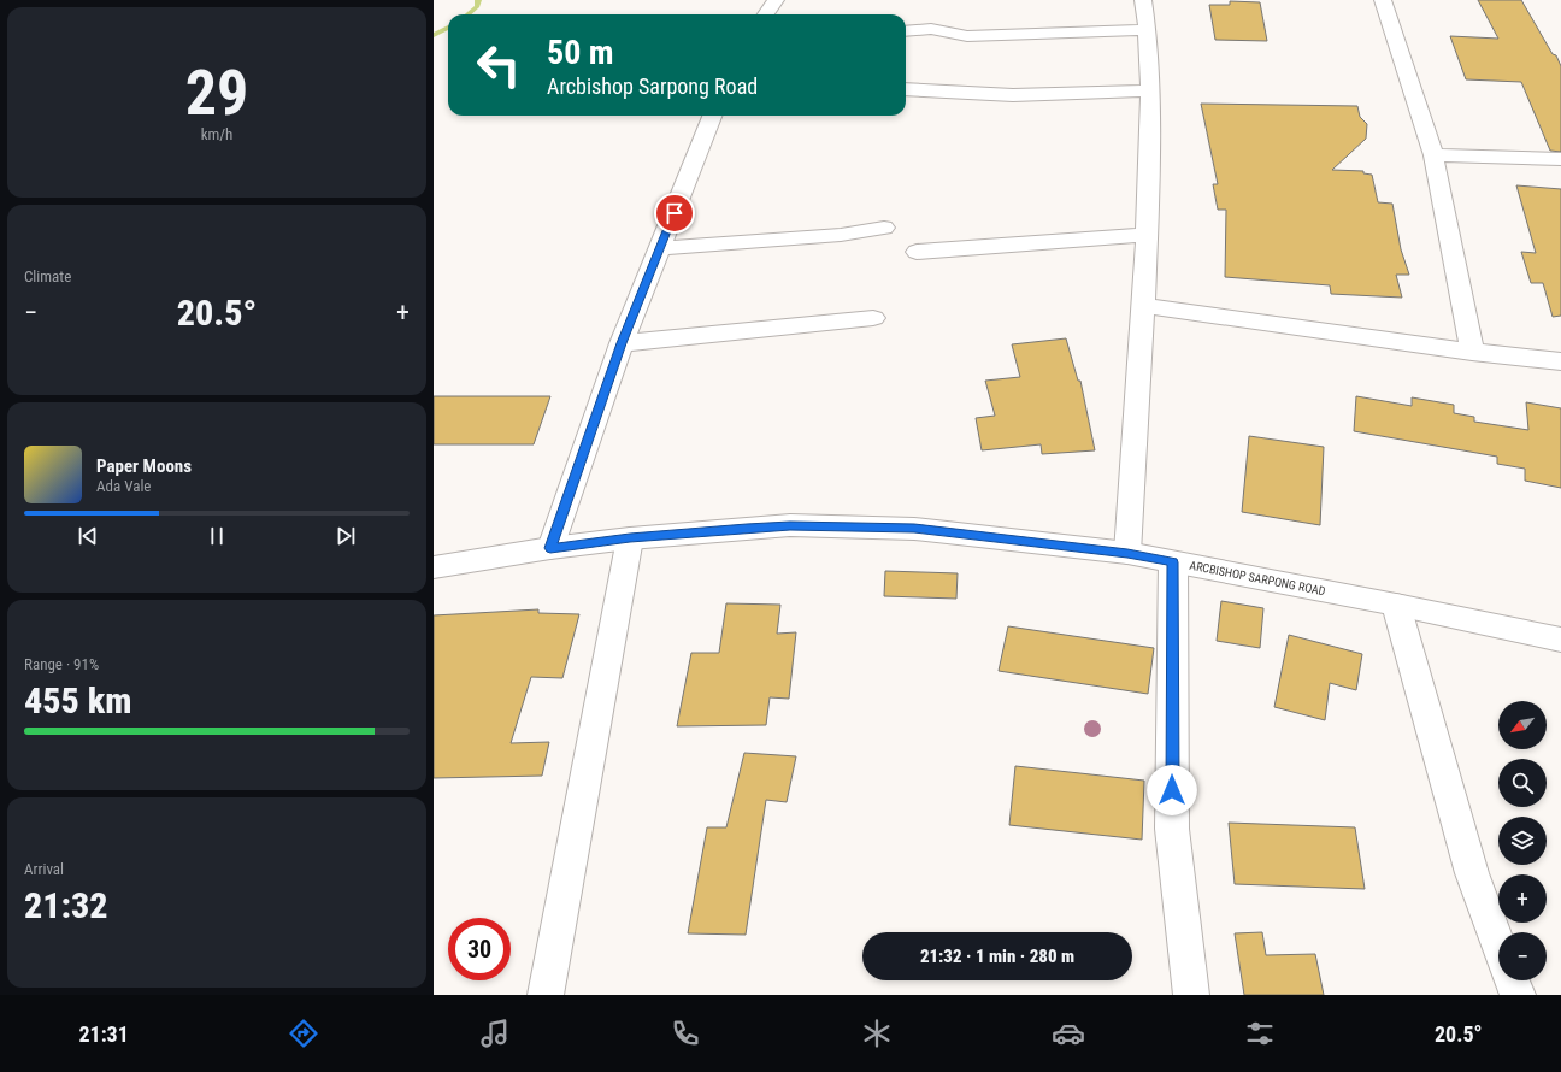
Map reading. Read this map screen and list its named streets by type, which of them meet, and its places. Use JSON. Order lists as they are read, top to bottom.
{
  "streets": {
    "street": ["ARCBISHOP SARPONG ROAD"]
  },
  "north": "bottom left",
  "page": {
    "tile": [
      ["29", "km/h"],
      "Climate",
      ["Range · 91%", "455 km"],
      ["Arrival", "21:32"]
    ],
    "turn": ["50 m", "Arcbishop Sarpong Road"],
    "heat": ["−", "20.5°", "+"],
    "song": ["Paper Moons", "Ada Vale"],
    "map_buttons": ["+", "−"],
    "limit": "30",
    "trip": "21:32 · 1 min · 280 m",
    "tabs": ["21:31", "20.5°"]
  }
}
